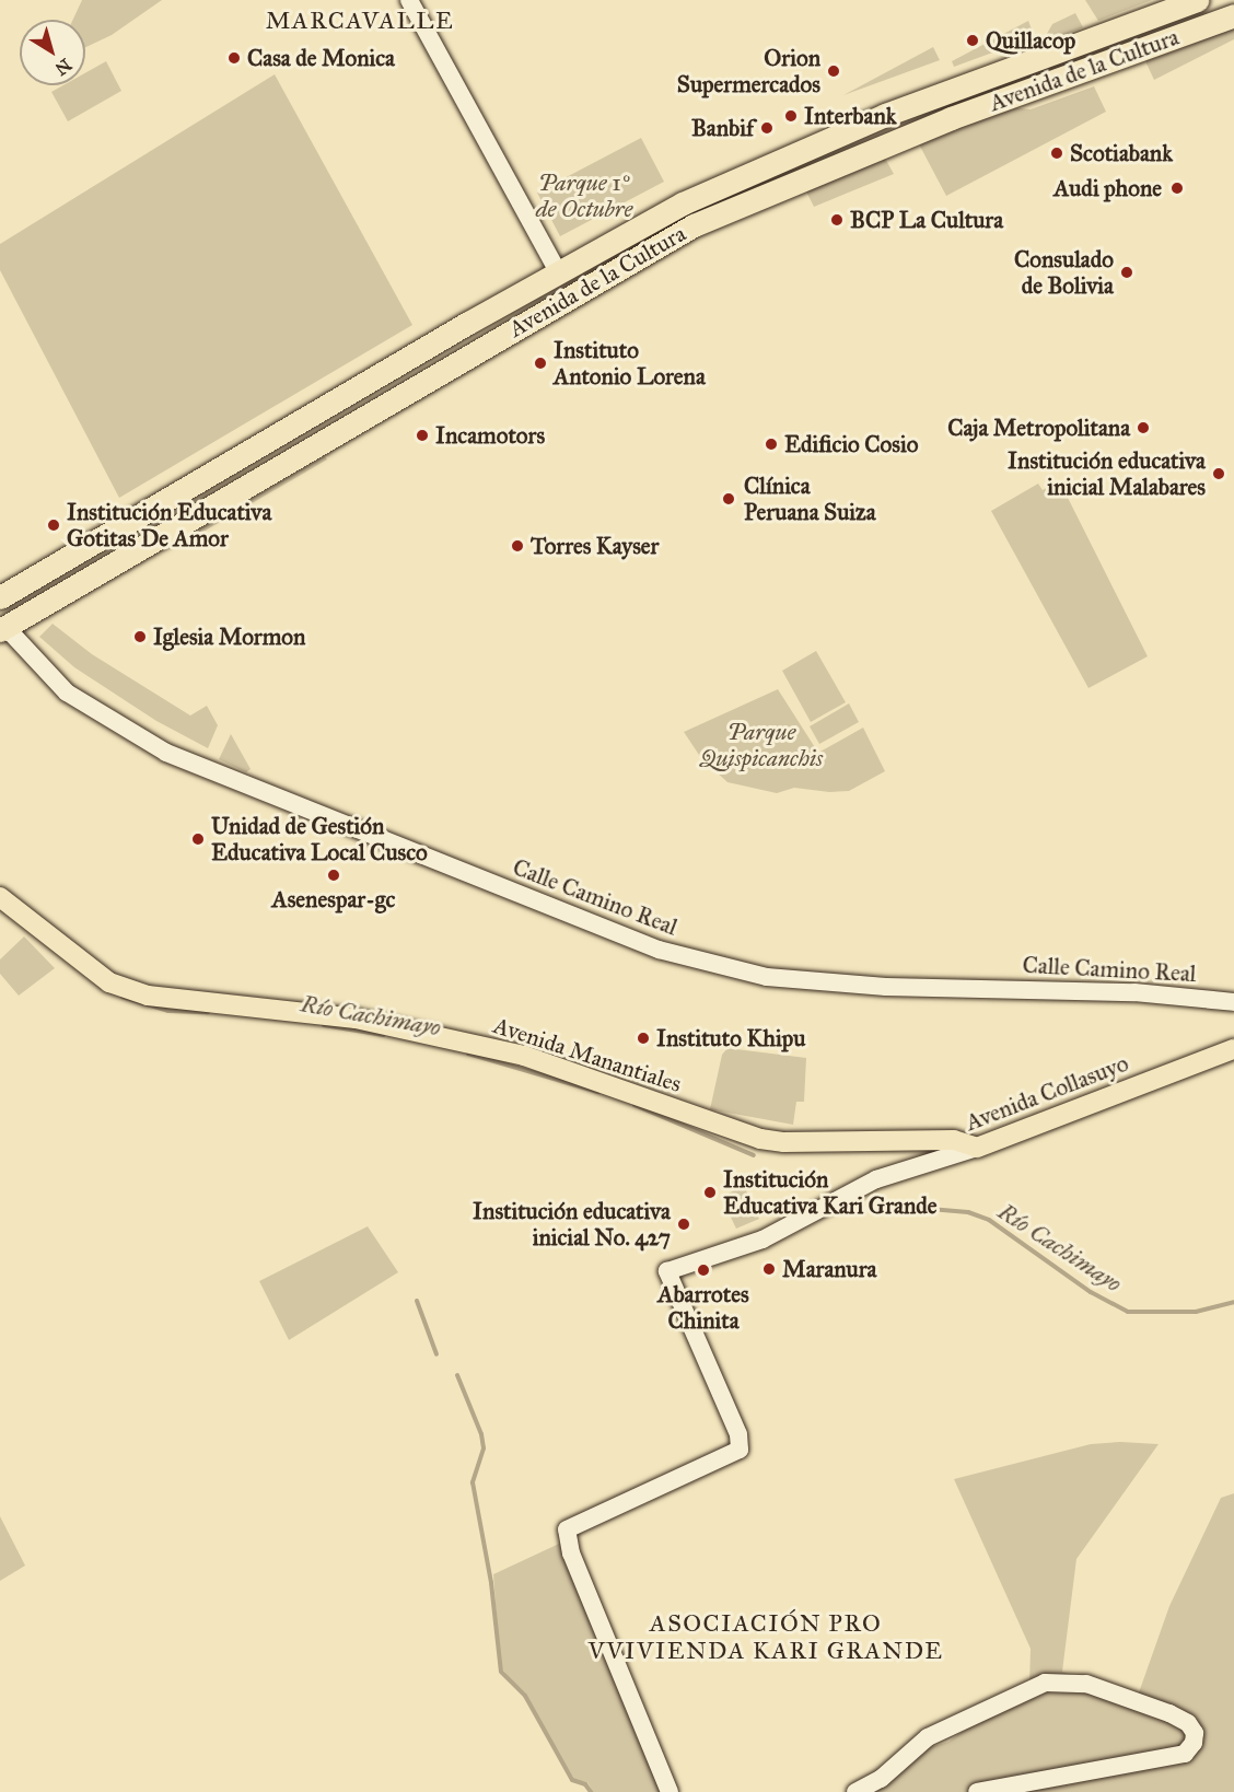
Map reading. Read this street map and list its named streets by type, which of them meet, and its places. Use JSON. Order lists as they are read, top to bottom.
{
  "streets": {
    "highway": ["Avenida de la Cultura"],
    "main road": ["Avenida Manantiales", "Avenida Collasuyo"],
    "street": ["Calle Camino Real"]
  },
  "crossings": [
    ["Avenida de la Cultura", "Calle Camino Real"],
    ["Avenida Manantiales", "Avenida Collasuyo"]
  ],
  "districts": ["MARCAVALLE", "ASOCIACIÓN PRO VVIVIENDA KARI GRANDE"],
  "water": ["Río Cachimayo"],
  "parks": ["Parque 1º de Octubre", "Parque Quispicanchis"],
  "places": [
    "Quillacop",
    "Casa de Monica",
    "Orion Supermercados",
    "Interbank",
    "Banbif",
    "Scotiabank",
    "Audi phone",
    "BCP La Cultura",
    "Consulado de Bolivia",
    "Instituto Antonio Lorena",
    "Caja Metropolitana",
    "Incamotors",
    "Edificio Cosio",
    "Institución educativa inicial Malabares",
    "Clínica Peruana Suiza",
    "Institución Educativa Gotitas De Amor",
    "Torres Kayser",
    "Iglesia Mormon",
    "Unidad de Gestión Educativa Local Cusco",
    "Asenespar-gc",
    "Instituto Khipu",
    "Institución Educativa Kari Grande",
    "Institución educativa inicial No. 427",
    "Maranura",
    "Abarrotes Chinita"
  ],
  "north": "bottom right"
}
